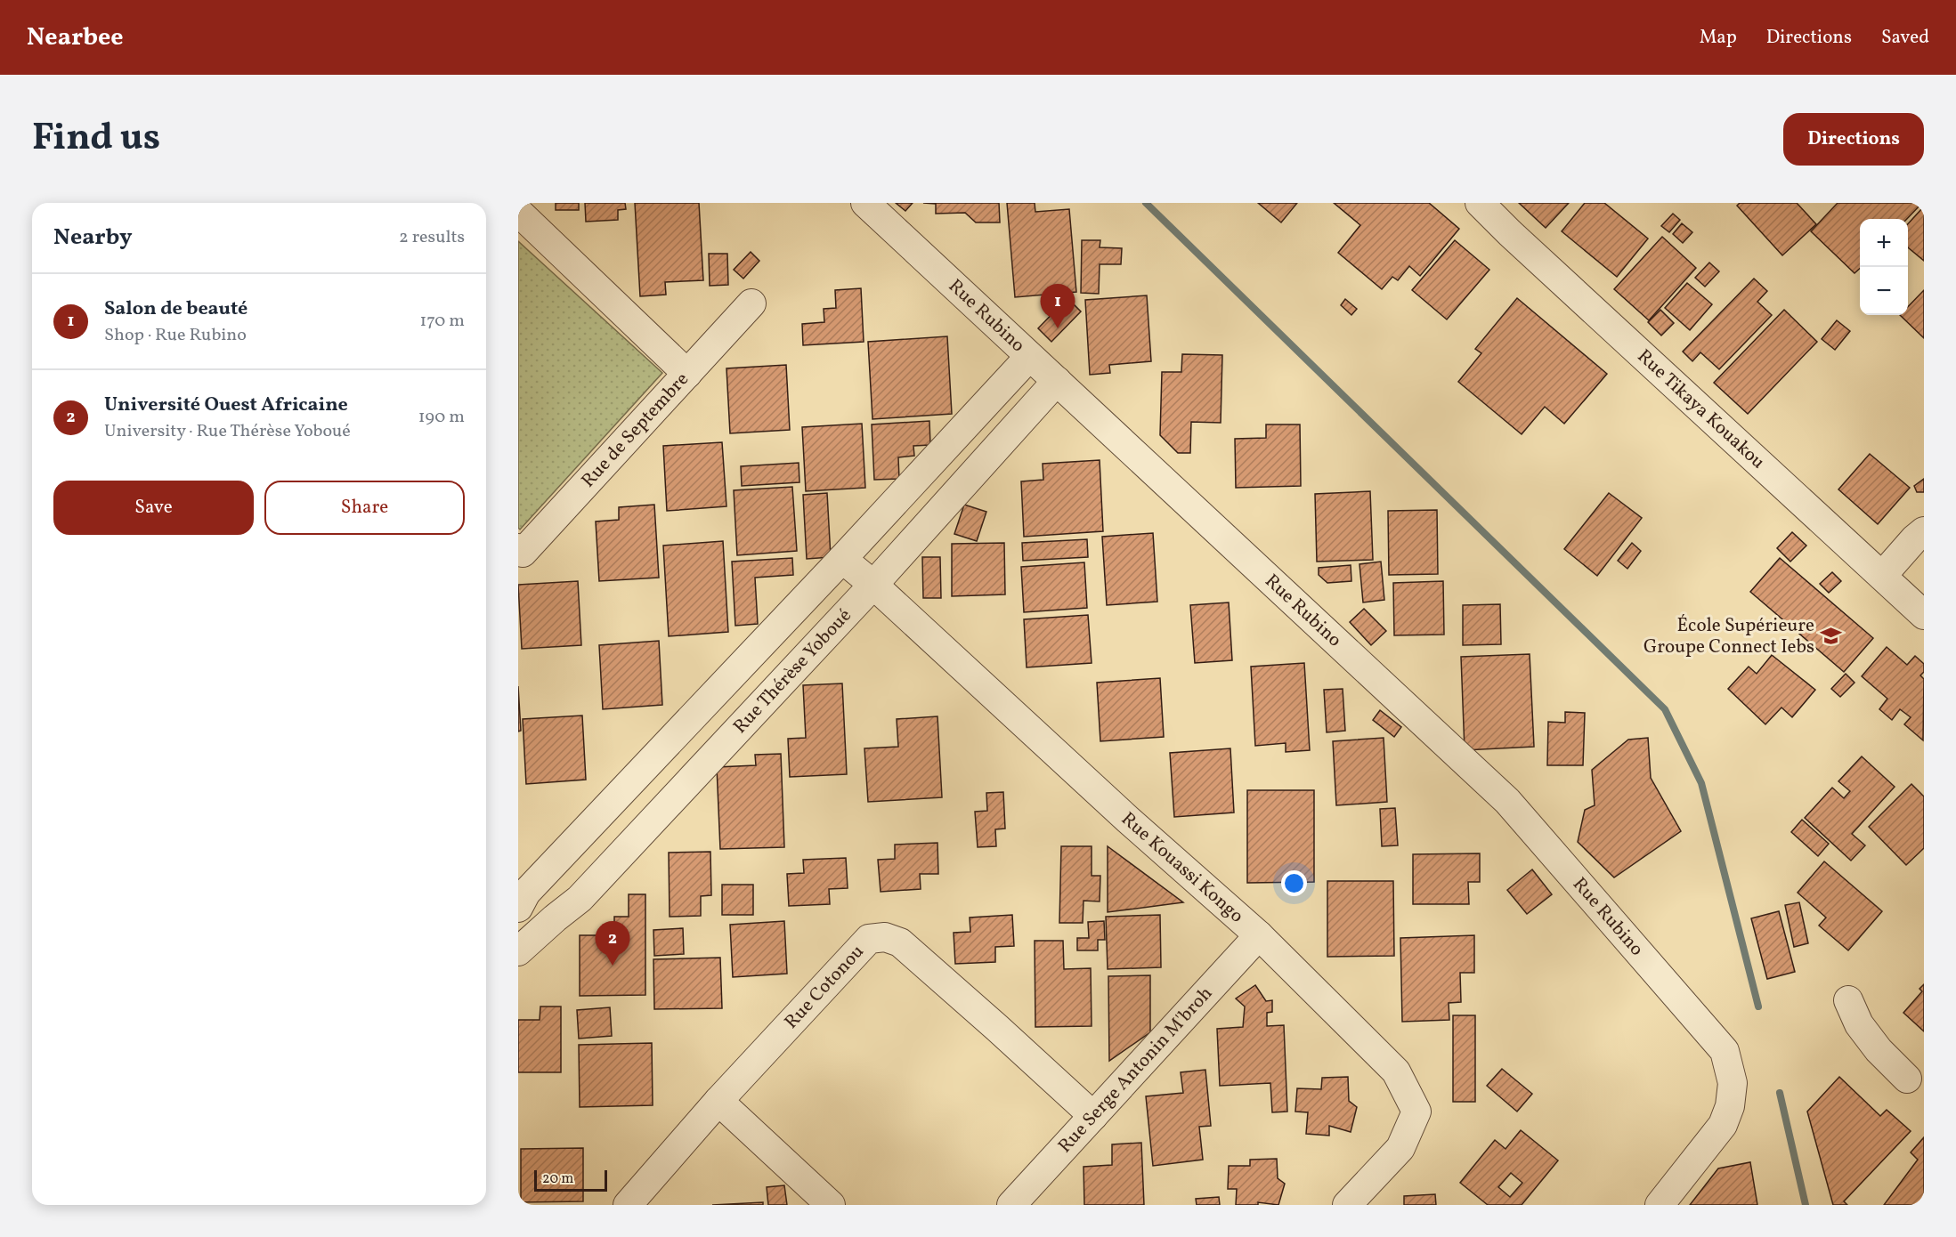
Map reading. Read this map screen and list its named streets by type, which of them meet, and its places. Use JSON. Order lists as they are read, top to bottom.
{
  "streets": {
    "street": [
      "Rue Rubino",
      "Rue Tikaya Kouakou",
      "Rue de Septembre",
      "Rue Thérèse Yoboué",
      "Rue Kouassi Kongo",
      "Rue Cotonou",
      "Rue Serge Antonin M'broh"
    ]
  },
  "crossings": [
    ["Rue Rubino", "Rue Thérèse Yoboué"],
    ["Rue Thérèse Yoboué", "Rue Kouassi Kongo"],
    ["Rue Kouassi Kongo", "Rue Serge Antonin M'broh"],
    ["Rue Cotonou", "Rue Serge Antonin M'broh"]
  ],
  "places": {
    "school or university": ["École Supérieure Groupe Connect Iebs"]
  },
  "scale_bar": "20 m",
  "page": {
    "header": "Nearbee",
    "nav": ["Map", "Directions", "Saved"],
    "title": "Find us",
    "buttons": [
      "Directions",
      ["Save", "Share"]
    ],
    "heading": ["Nearby", "2 results"],
    "map_buttons": ["+", "−"],
    "list": [
      {
        "mark": "1",
        "name": "Salon de beauté",
        "note": "Shop · Rue Rubino",
        "value": "170 m"
      },
      {
        "mark": "2",
        "name": "Université Ouest Africaine",
        "note": "University · Rue Thérèse Yoboué",
        "value": "190 m"
      }
    ],
    "pins": ["1", "2"],
    "scale": "20 m"
  }
}
